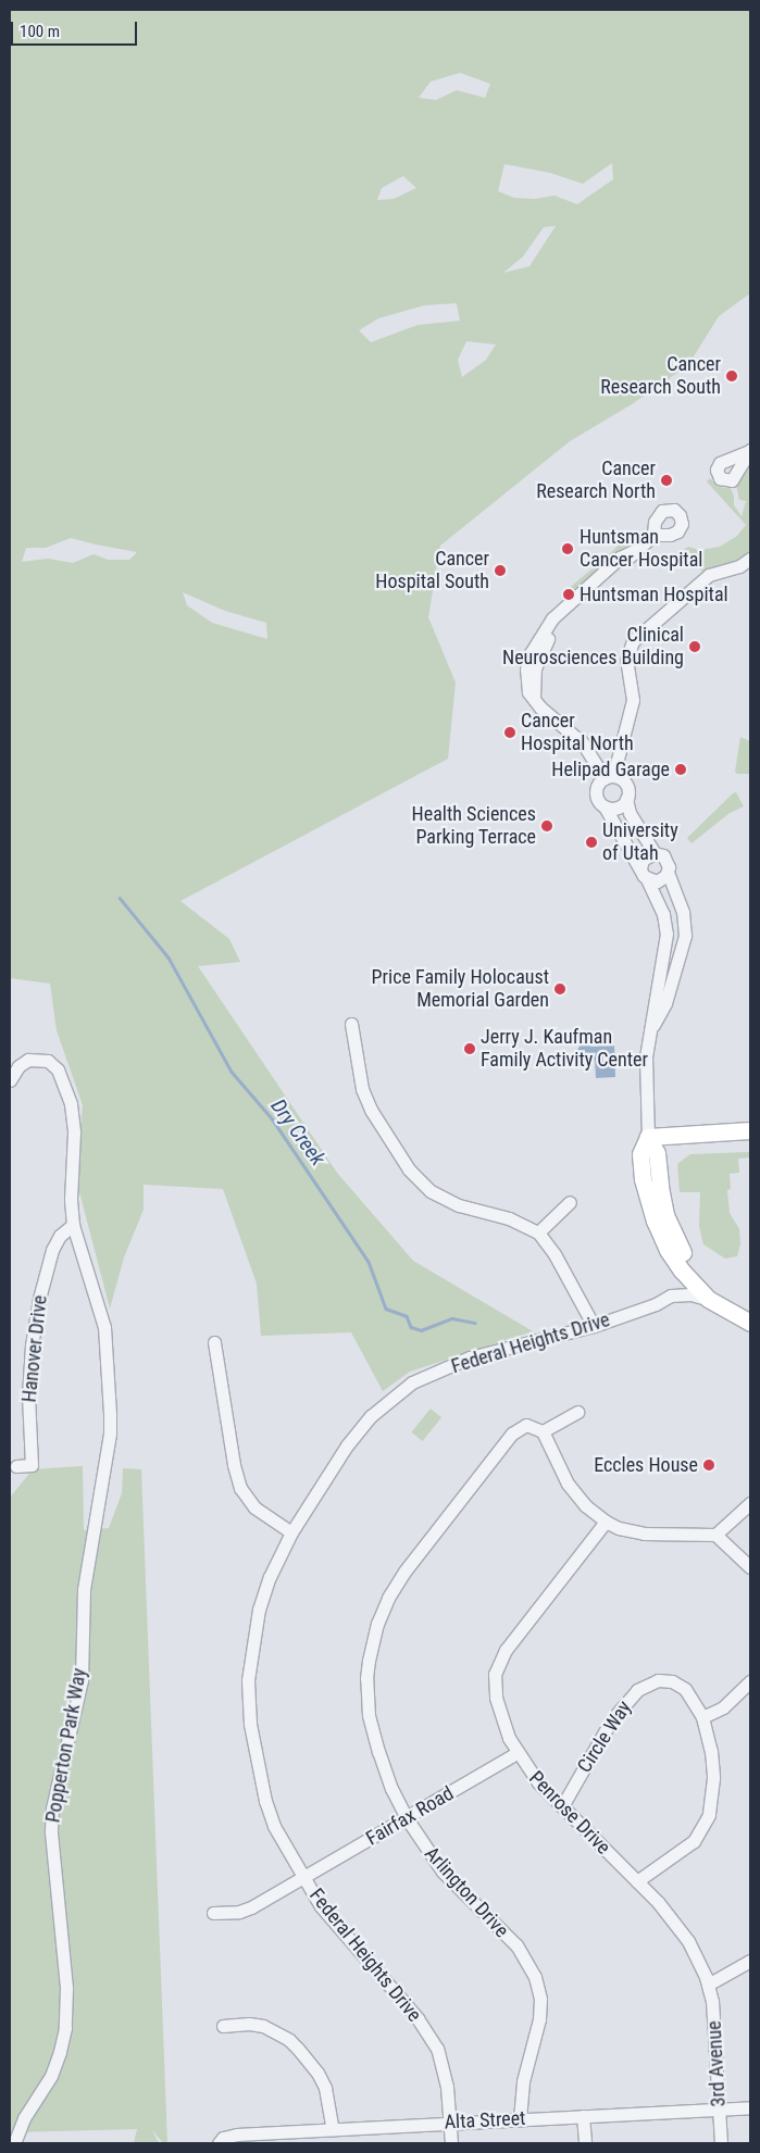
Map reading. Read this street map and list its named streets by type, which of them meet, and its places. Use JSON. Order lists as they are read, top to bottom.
{
  "streets": {
    "street": [
      "Federal Heights Drive",
      "Hanover Drive",
      "Circle Way",
      "Popperton Park Way",
      "Penrose Drive",
      "Fairfax Road",
      "Arlington Drive",
      "3rd Avenue",
      "Alta Street"
    ]
  },
  "crossings": [
    ["Federal Heights Drive", "Fairfax Road"],
    ["Federal Heights Drive", "Alta Street"],
    ["Hanover Drive", "Popperton Park Way"],
    ["Circle Way", "Penrose Drive"],
    ["Penrose Drive", "Fairfax Road"],
    ["Penrose Drive", "3rd Avenue"],
    ["Fairfax Road", "Arlington Drive"],
    ["Arlington Drive", "Alta Street"],
    ["3rd Avenue", "Alta Street"]
  ],
  "water": ["Dry Creek"],
  "places": [
    "Cancer Research South",
    "Cancer Research North",
    "Huntsman Cancer Hospital",
    "Cancer Hospital South",
    "Huntsman Hospital",
    "Clinical Neurosciences Building",
    "Cancer Hospital North",
    "Helipad Garage",
    "Health Sciences Parking Terrace",
    "University of Utah",
    "Price Family Holocaust Memorial Garden",
    "Jerry J. Kaufman Family Activity Center",
    "Eccles House"
  ],
  "scale_bar": "100 m"
}
